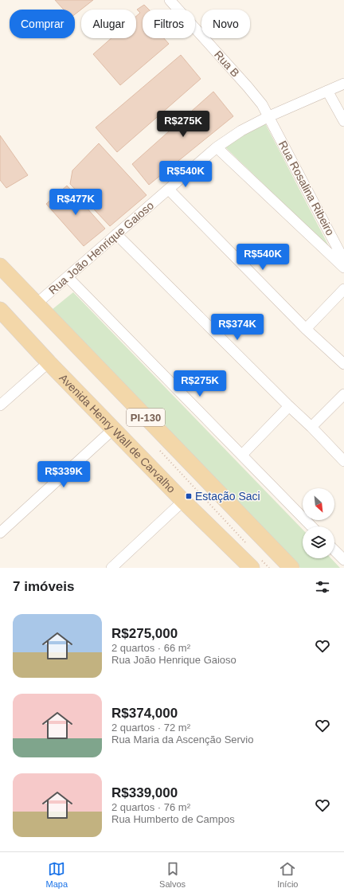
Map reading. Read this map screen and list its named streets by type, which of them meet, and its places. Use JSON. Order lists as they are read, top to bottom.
{
  "streets": {
    "main road": ["PI-130", "Avenida Henry Wall de Carvalho"],
    "street": ["Rua B", "Rua Rosalina Ribeiro", "Rua João Henrique Gaioso"]
  },
  "crossings": [
    ["Rua B", "Rua Rosalina Ribeiro"],
    ["Rua B", "Rua João Henrique Gaioso"],
    ["Rua Rosalina Ribeiro", "Rua João Henrique Gaioso"],
    ["Rua João Henrique Gaioso", "PI-130"]
  ],
  "places": {
    "transit": ["Estação Saci"]
  },
  "north": "bottom right",
  "page": {
    "chip": [
      "Comprar",
      "Alugar",
      "Filtros",
      "Novo"
    ],
    "price": [
      "R$275K",
      "R$540K",
      "R$477K",
      "R$540K",
      "R$374K",
      "R$275K",
      "R$339K"
    ],
    "heading": "7 imóveis",
    "list": [
      {
        "name": "R$275,000",
        "note": "2 quartos · 66 m² · Rua João Henrique Gaioso"
      },
      {
        "name": "R$374,000",
        "note": "2 quartos · 72 m² · Rua Maria da Ascenção Servio"
      },
      {
        "name": "R$339,000",
        "note": "2 quartos · 76 m² · Rua Humberto de Campos"
      }
    ],
    "tabs": ["Mapa", "Salvos", "Início"]
  }
}
